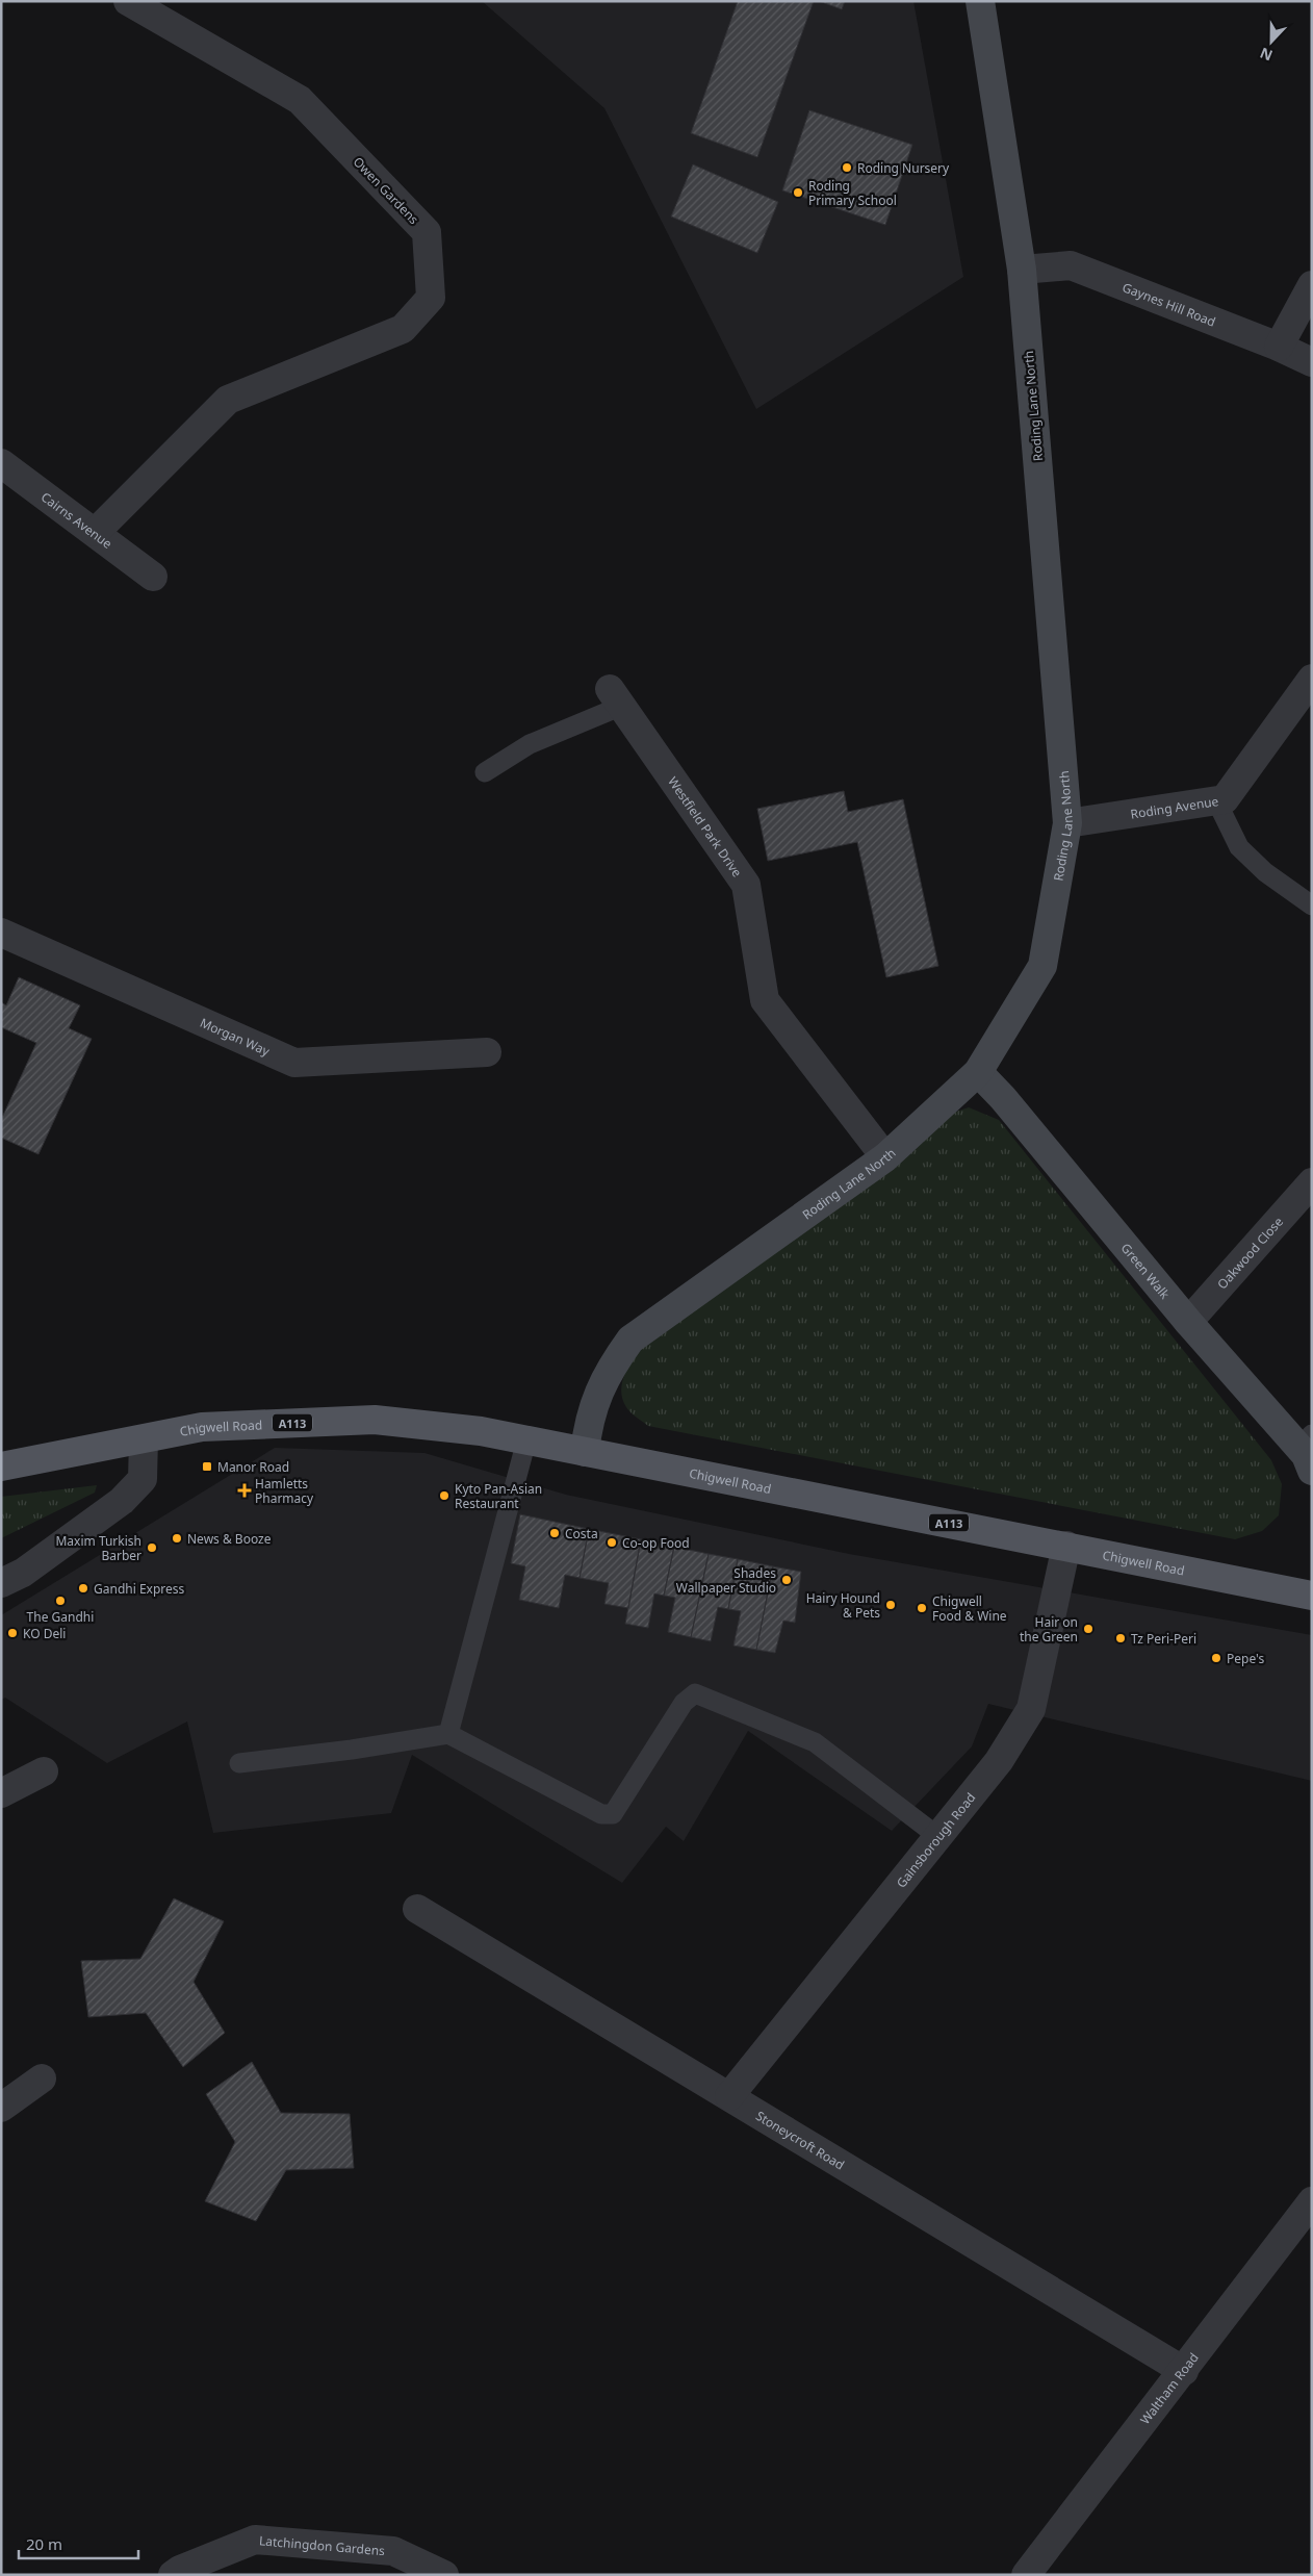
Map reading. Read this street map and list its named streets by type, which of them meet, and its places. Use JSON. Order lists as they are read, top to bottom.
{
  "streets": {
    "main road": ["A113", "Chigwell Road"],
    "street": [
      "Owen Gardens",
      "Gaynes Hill Road",
      "Roding Lane North",
      "Cairns Avenue",
      "Roding Avenue",
      "Westfield Park Drive",
      "Morgan Way",
      "Oakwood Close",
      "Green Walk",
      "Gainsborough Road",
      "Stoneycroft Road",
      "Waltham Road",
      "Latchingdon Gardens"
    ]
  },
  "crossings": [
    ["Owen Gardens", "Cairns Avenue"],
    ["Gaynes Hill Road", "Roding Lane North"],
    ["Roding Lane North", "Roding Avenue"],
    ["Roding Lane North", "Westfield Park Drive"],
    ["Roding Lane North", "Green Walk"],
    ["Roding Lane North", "Chigwell Road"],
    ["Oakwood Close", "Green Walk"],
    ["Chigwell Road", "Gainsborough Road"],
    ["Gainsborough Road", "Stoneycroft Road"],
    ["Stoneycroft Road", "Waltham Road"]
  ],
  "places": {
    "other": [
      "Roding Nursery",
      "Roding Primary School",
      "Kyto Pan-Asian Restaurant",
      "Costa",
      "News & Booze",
      "Co-op Food",
      "Maxim Turkish Barber",
      "Shades Wallpaper Studio",
      "Gandhi Express",
      "The Gandhi",
      "Hairy Hound & Pets",
      "Chigwell Food & Wine",
      "Hair on the Green",
      "KO Deli",
      "Tz Peri-Peri",
      "Pepe's"
    ],
    "transit": ["Manor Road"],
    "health": ["Hamletts Pharmacy"]
  },
  "scale_bar": "20 m",
  "north": "bottom"
}
